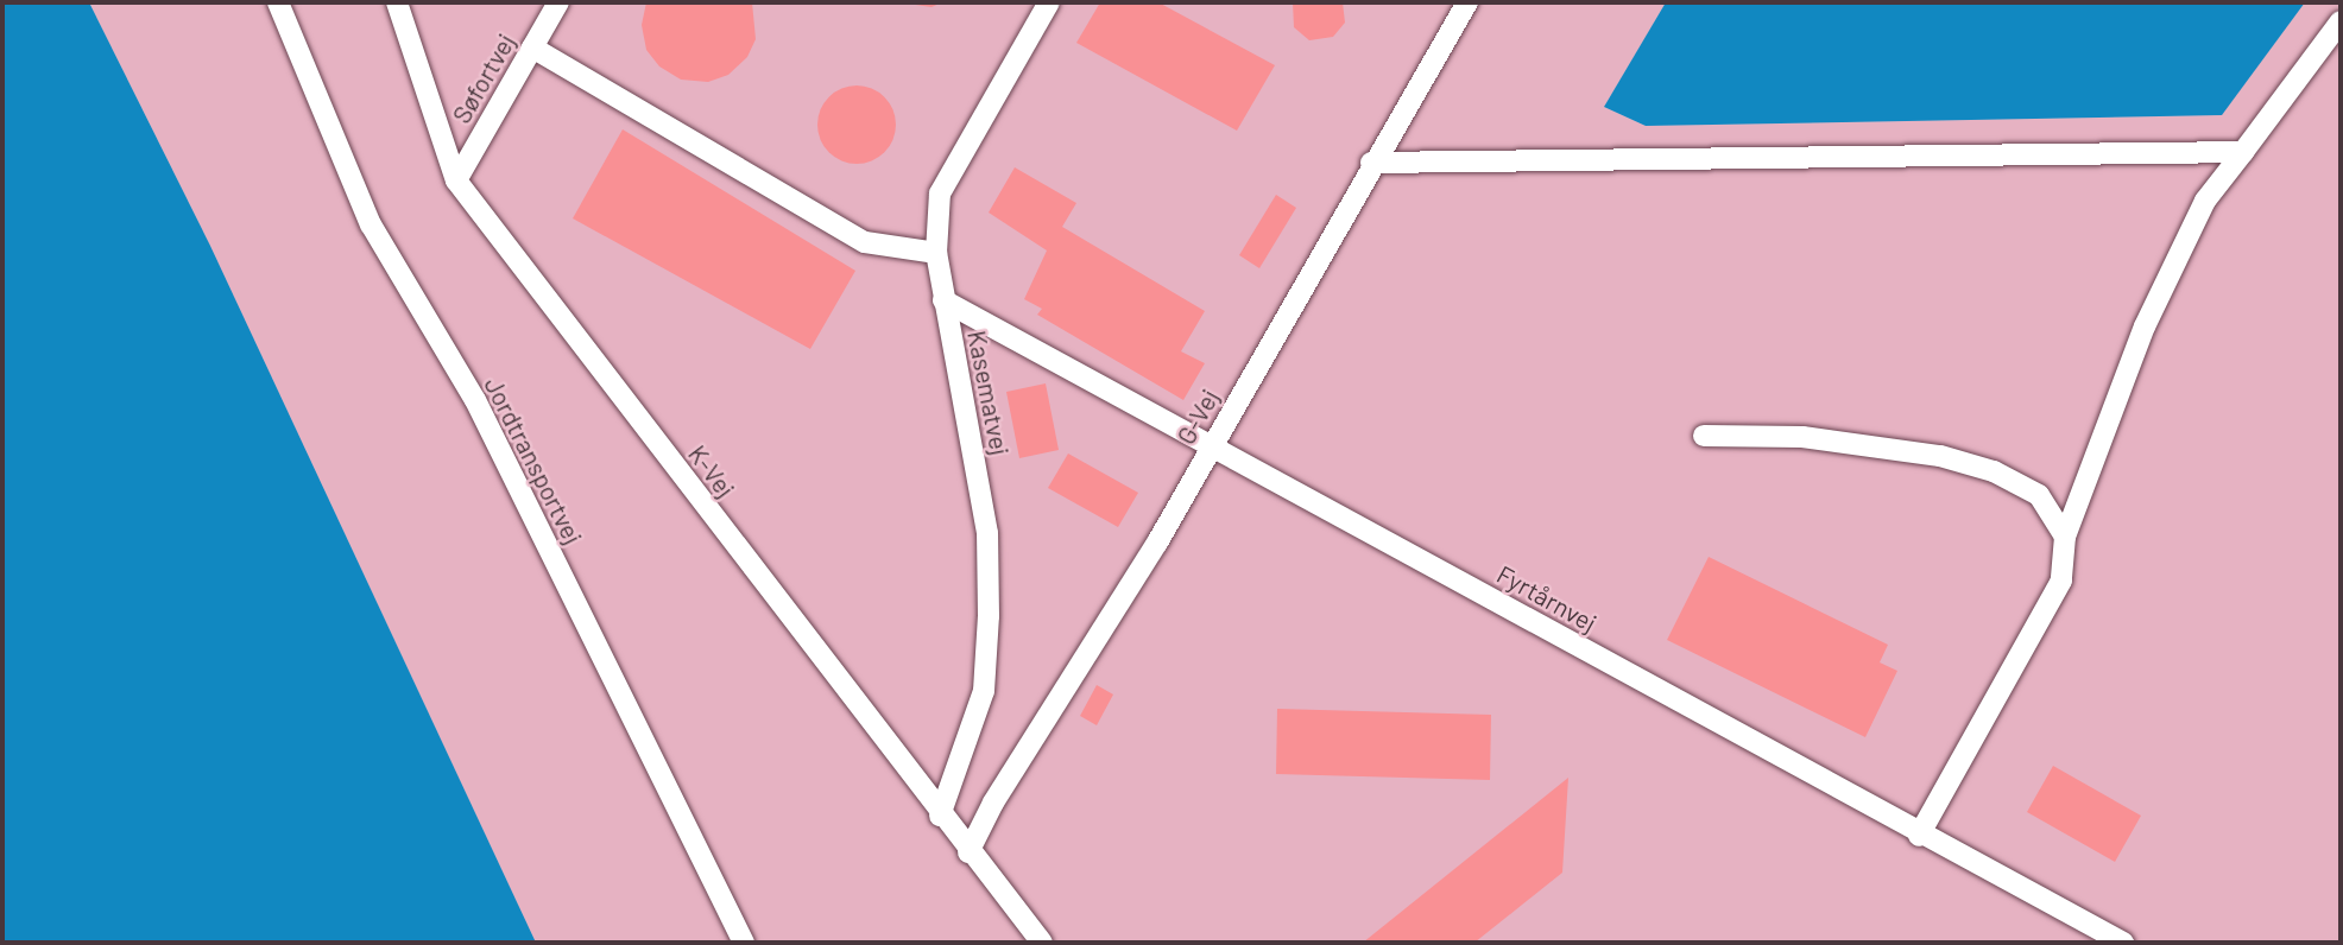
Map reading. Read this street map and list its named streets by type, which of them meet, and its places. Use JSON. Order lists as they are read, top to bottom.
{
  "streets": {
    "lane": [
      "Søfortvej",
      "Kasematvej",
      "G-Vej",
      "Jordtransportvej",
      "K-Vej",
      "Fyrtårnvej"
    ]
  },
  "crossings": [
    ["Søfortvej", "K-Vej"],
    ["Kasematvej", "K-Vej"],
    ["Kasematvej", "Fyrtårnvej"],
    ["G-Vej", "K-Vej"],
    ["G-Vej", "Fyrtårnvej"]
  ]
}
